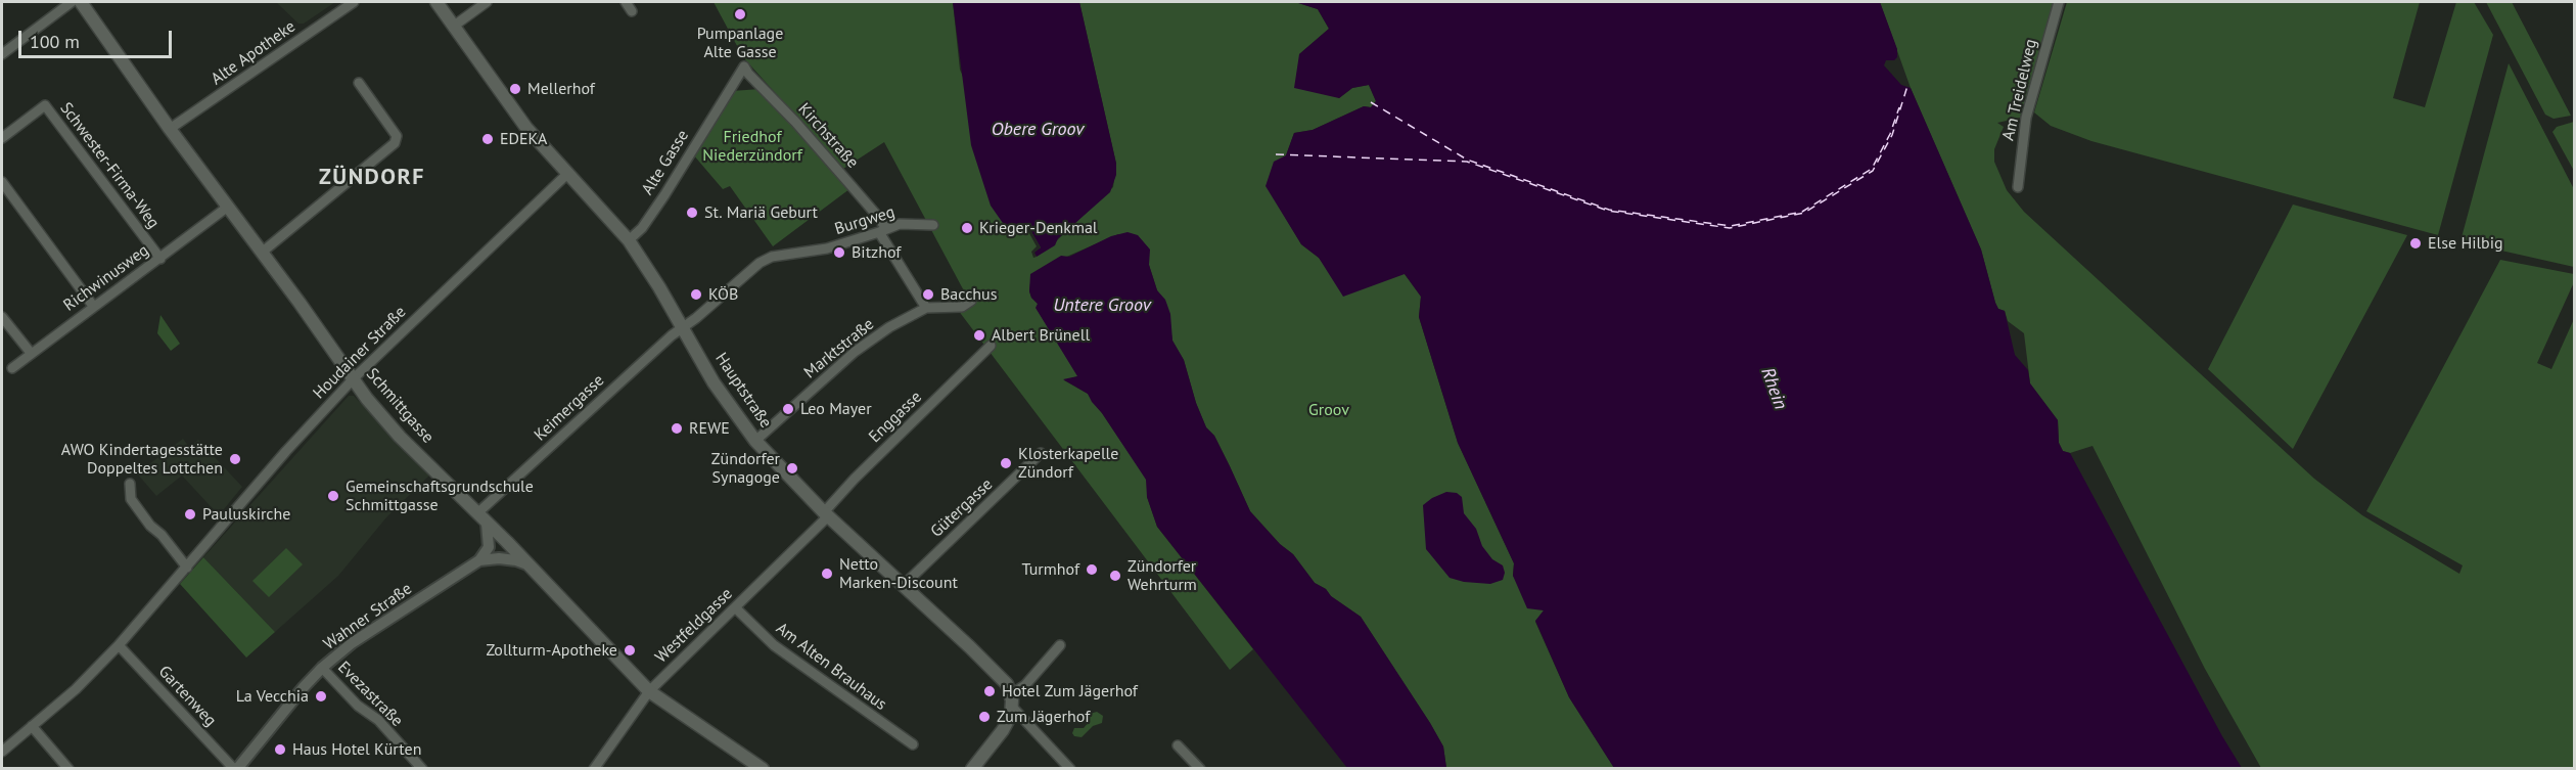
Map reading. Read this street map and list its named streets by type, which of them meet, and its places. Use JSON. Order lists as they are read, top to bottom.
{
  "streets": {
    "main road": ["Hauptstraße", "Schmittgasse"],
    "street": [
      "Alte Apotheke",
      "Am Treidelweg",
      "Kirchstraße",
      "Alte Gasse",
      "Schwester-Firma-Weg",
      "Burgweg",
      "Richwinusweg",
      "Marktstraße",
      "Houdainer Straße",
      "Keimergasse",
      "Enggasse",
      "Gütergasse",
      "Wahner Straße",
      "Westfeldgasse",
      "Am Alten Brauhaus",
      "Evezastraße",
      "Gartenweg"
    ]
  },
  "crossings": [
    ["Alte Apotheke", "Schmittgasse"],
    ["Kirchstraße", "Alte Gasse"],
    ["Kirchstraße", "Burgweg"],
    ["Kirchstraße", "Marktstraße"],
    ["Alte Gasse", "Hauptstraße"],
    ["Schwester-Firma-Weg", "Richwinusweg"],
    ["Burgweg", "Hauptstraße"],
    ["Burgweg", "Keimergasse"],
    ["Richwinusweg", "Schmittgasse"],
    ["Marktstraße", "Hauptstraße"],
    ["Houdainer Straße", "Hauptstraße"],
    ["Houdainer Straße", "Schmittgasse"],
    ["Houdainer Straße", "Gartenweg"],
    ["Hauptstraße", "Keimergasse"],
    ["Hauptstraße", "Enggasse"],
    ["Hauptstraße", "Gütergasse"],
    ["Hauptstraße", "Westfeldgasse"],
    ["Schmittgasse", "Keimergasse"],
    ["Schmittgasse", "Westfeldgasse"],
    ["Enggasse", "Westfeldgasse"],
    ["Wahner Straße", "Evezastraße"],
    ["Wahner Straße", "Gartenweg"],
    ["Westfeldgasse", "Am Alten Brauhaus"]
  ],
  "districts": ["ZÜNDORF"],
  "water": ["Obere Groov", "Untere Groov", "Rhein"],
  "parks": ["Friedhof Niederzündorf", "Groov"],
  "places": [
    "Pumpanlage Alte Gasse",
    "Mellerhof",
    "EDEKA",
    "St. Mariä Geburt",
    "Krieger-Denkmal",
    "Else Hilbig",
    "Bitzhof",
    "KÖB",
    "Bacchus",
    "Albert Brünell",
    "Leo Mayer",
    "REWE",
    "AWO Kindertagesstätte Doppeltes Lottchen",
    "Klosterkapelle Zündorf",
    "Zündorfer Synagoge",
    "Gemeinschaftsgrundschule Schmittgasse",
    "Pauluskirche",
    "Turmhof",
    "Netto Marken-Discount",
    "Zündorfer Wehrturm",
    "Zollturm-Apotheke",
    "Hotel Zum Jägerhof",
    "La Vecchia",
    "Zum Jägerhof",
    "Haus Hotel Kürten"
  ],
  "scale_bar": "100 m"
}
